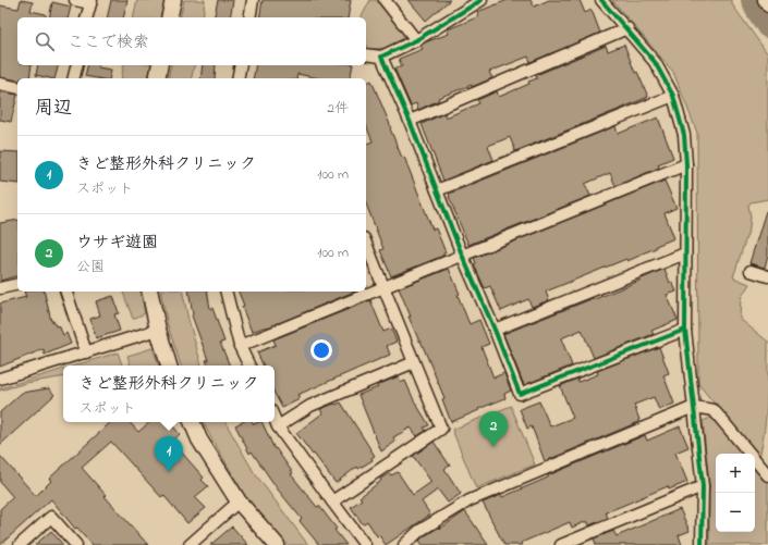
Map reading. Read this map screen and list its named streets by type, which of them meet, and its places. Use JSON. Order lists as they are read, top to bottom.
{
  "page": {
    "search": "ここで検索",
    "heading": ["周辺", "2件"],
    "list": [
      {
        "mark": "1",
        "name": "きど整形外科クリニック",
        "note": "スポット",
        "value": "100 m"
      },
      {
        "mark": "2",
        "name": "ウサギ遊園",
        "note": "公園",
        "value": "100 m"
      }
    ],
    "popup": ["きど整形外科クリニック", "スポット"],
    "pins": ["2", "1"],
    "map_buttons": ["+", "−"]
  }
}
